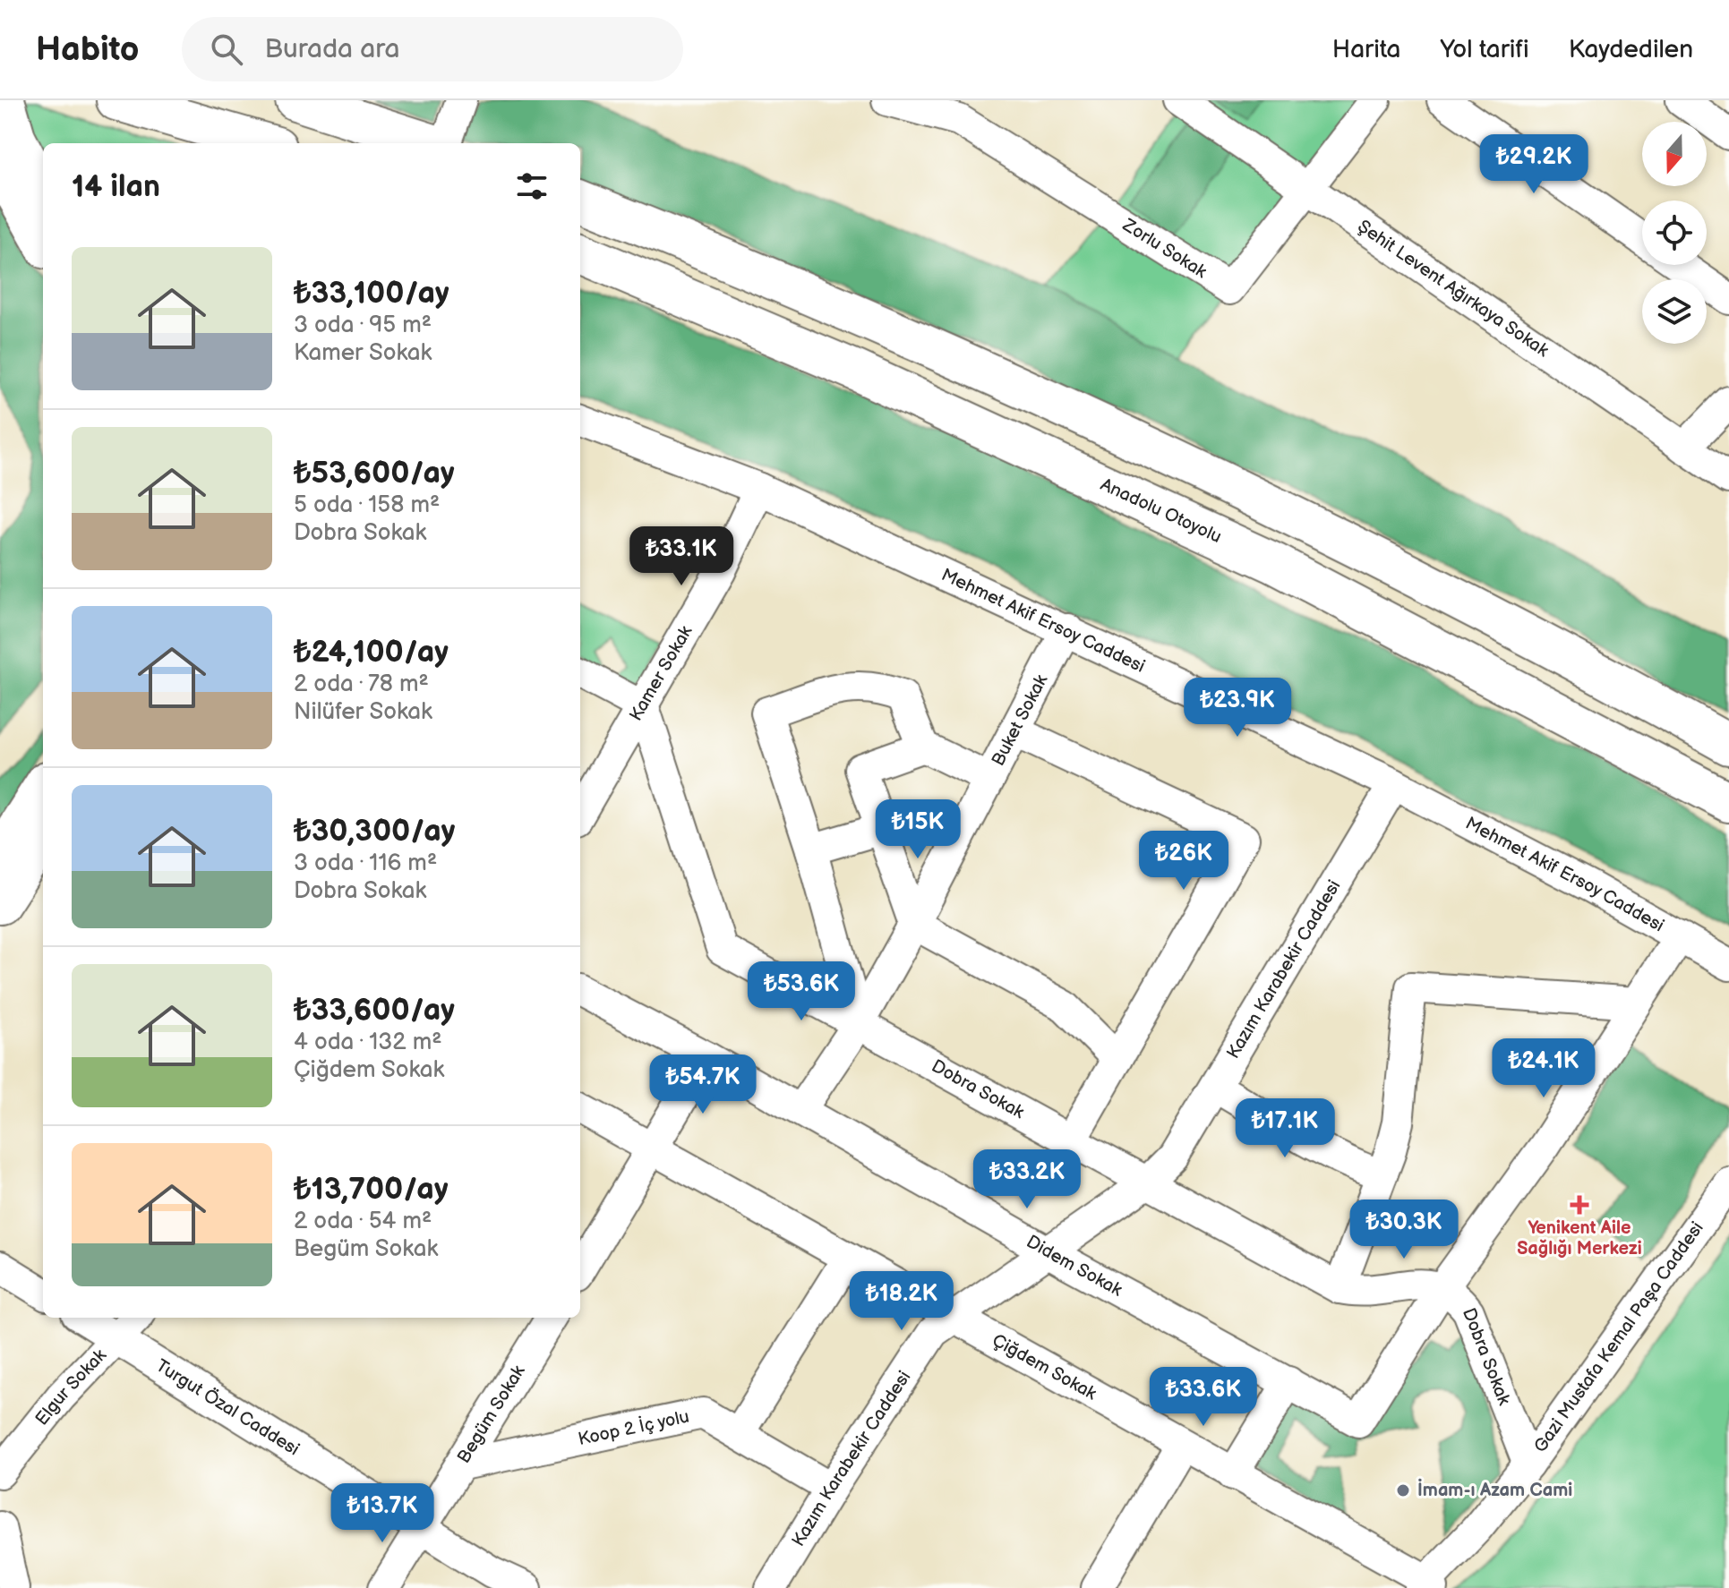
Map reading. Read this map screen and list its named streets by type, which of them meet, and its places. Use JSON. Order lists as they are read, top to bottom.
{
  "streets": {
    "main road": ["Anadolu Otoyolu"],
    "street": [
      "Zorlu Sokak",
      "Şehit Levent Ağırkaya Sokak",
      "Mehmet Akif Ersoy Caddesi",
      "Kamer Sokak",
      "Buket Sokak",
      "Kazım Karabekir Caddesi",
      "Dobra Sokak",
      "Didem Sokak",
      "Gazi Mustafa Kemal Paşa Caddesi",
      "Çiğdem Sokak",
      "Elgur Sokak",
      "Turgut Özal Caddesi",
      "Begüm Sokak",
      "Koop 2 İç yolu"
    ]
  },
  "crossings": [
    ["Zorlu Sokak", "Şehit Levent Ağırkaya Sokak"],
    ["Mehmet Akif Ersoy Caddesi", "Kamer Sokak"],
    ["Mehmet Akif Ersoy Caddesi", "Buket Sokak"],
    ["Mehmet Akif Ersoy Caddesi", "Kazım Karabekir Caddesi"],
    ["Kamer Sokak", "Dobra Sokak"],
    ["Buket Sokak", "Dobra Sokak"],
    ["Buket Sokak", "Didem Sokak"],
    ["Kazım Karabekir Caddesi", "Dobra Sokak"],
    ["Kazım Karabekir Caddesi", "Didem Sokak"],
    ["Kazım Karabekir Caddesi", "Çiğdem Sokak"],
    ["Kazım Karabekir Caddesi", "Koop 2 İç yolu"],
    ["Dobra Sokak", "Didem Sokak"],
    ["Dobra Sokak", "Gazi Mustafa Kemal Paşa Caddesi"],
    ["Gazi Mustafa Kemal Paşa Caddesi", "Çiğdem Sokak"],
    ["Elgur Sokak", "Turgut Özal Caddesi"],
    ["Turgut Özal Caddesi", "Begüm Sokak"],
    ["Begüm Sokak", "Koop 2 İç yolu"]
  ],
  "places": {
    "health": ["Yenikent Aile Sağlığı Merkezi"],
    "other": ["İmam-ı Azam Cami"]
  },
  "north": "bottom",
  "page": {
    "header": "Habito",
    "search": "Burada ara",
    "nav": ["Harita", "Yol tarifi", "Kaydedilen"],
    "price": [
      "₺29.2K",
      "₺33.1K",
      "₺23.9K",
      "₺15K",
      "₺26K",
      "₺53.6K",
      "₺24.1K",
      "₺54.7K",
      "₺17.1K",
      "₺33.2K",
      "₺30.3K",
      "₺18.2K",
      "₺33.6K",
      "₺13.7K"
    ],
    "heading": "14 ilan",
    "list": [
      {
        "name": "₺33,100/ay",
        "note": "3 oda · 95 m² · Kamer Sokak"
      },
      {
        "name": "₺53,600/ay",
        "note": "5 oda · 158 m² · Dobra Sokak"
      },
      {
        "name": "₺24,100/ay",
        "note": "2 oda · 78 m² · Nilüfer Sokak"
      },
      {
        "name": "₺30,300/ay",
        "note": "3 oda · 116 m² · Dobra Sokak"
      },
      {
        "name": "₺33,600/ay",
        "note": "4 oda · 132 m² · Çiğdem Sokak"
      },
      {
        "name": "₺13,700/ay",
        "note": "2 oda · 54 m² · Begüm Sokak"
      }
    ]
  }
}
